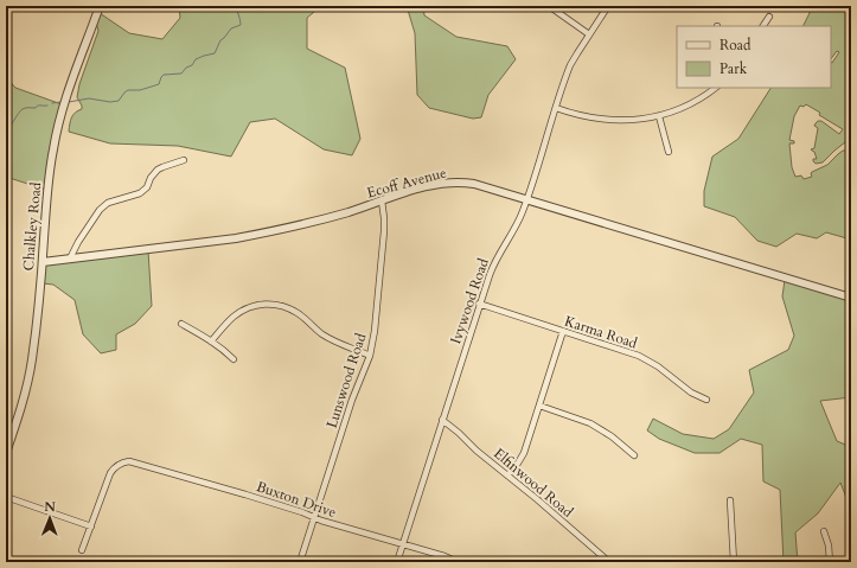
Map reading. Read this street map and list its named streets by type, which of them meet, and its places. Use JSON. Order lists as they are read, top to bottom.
{
  "streets": {
    "street": [
      "Ecoff Avenue",
      "Chalkley Road",
      "Ivywood Road",
      "Karma Road",
      "Lunswood Road",
      "Elfinwood Road",
      "Buxton Drive"
    ]
  },
  "crossings": [
    ["Ecoff Avenue", "Chalkley Road"],
    ["Ecoff Avenue", "Ivywood Road"],
    ["Ecoff Avenue", "Lunswood Road"],
    ["Ivywood Road", "Karma Road"],
    ["Ivywood Road", "Elfinwood Road"],
    ["Ivywood Road", "Buxton Drive"],
    ["Lunswood Road", "Buxton Drive"]
  ],
  "legend": ["Road", "Park"],
  "north": "top"
}
